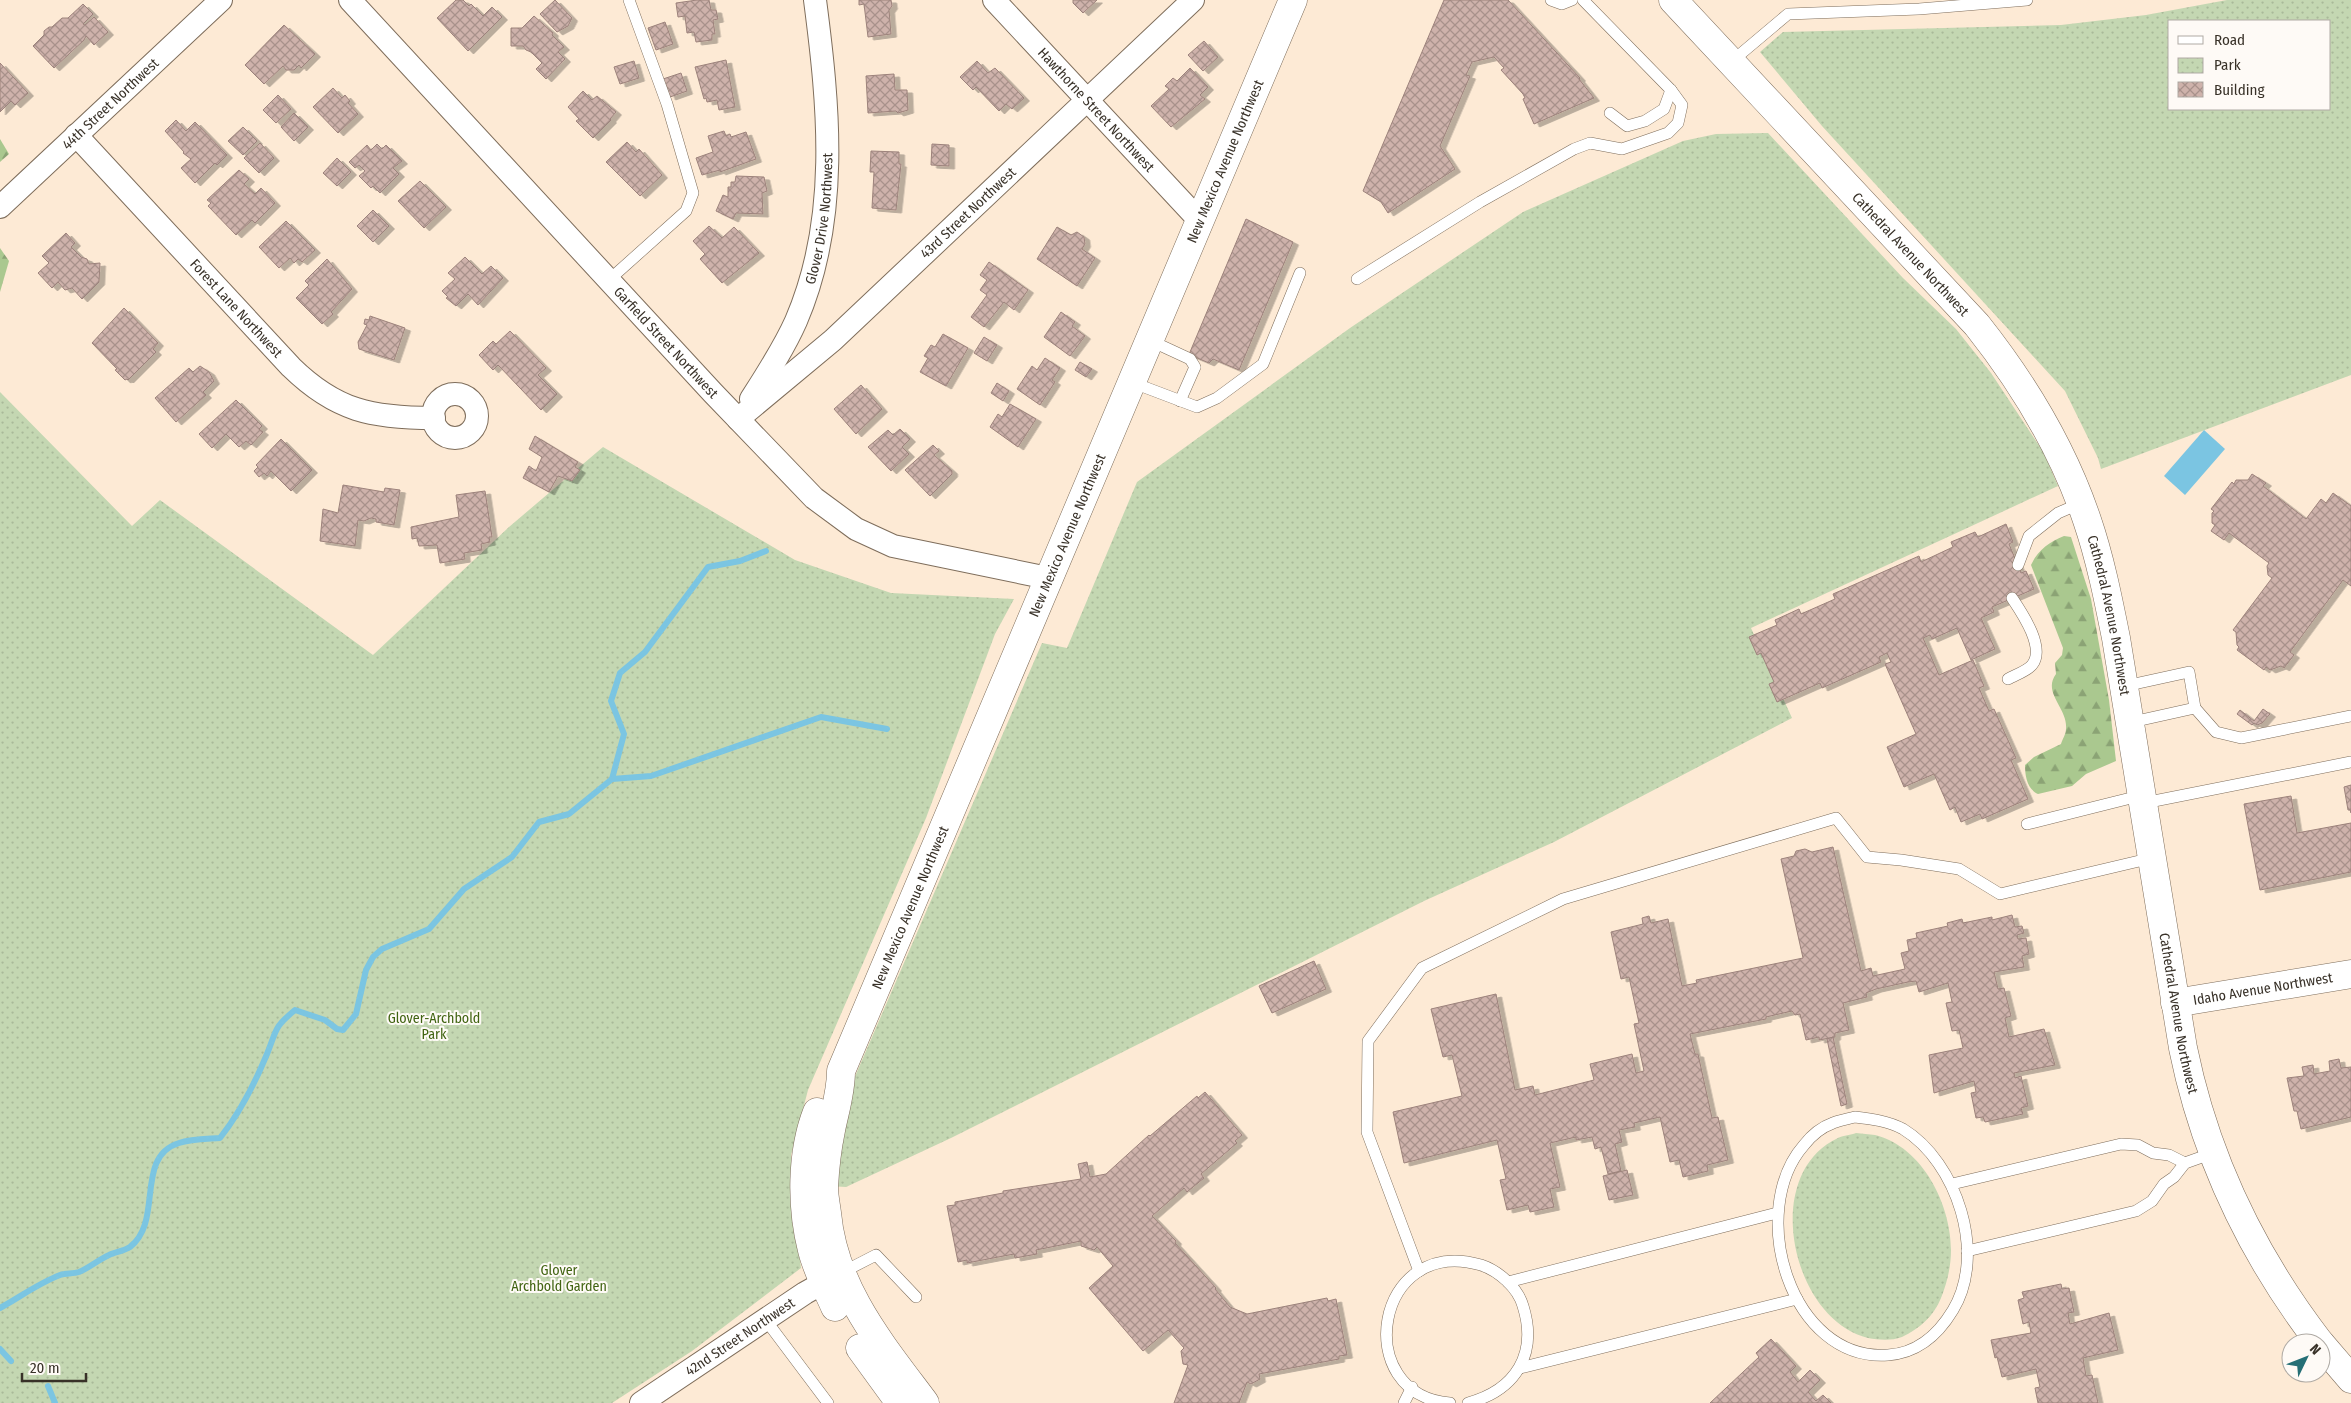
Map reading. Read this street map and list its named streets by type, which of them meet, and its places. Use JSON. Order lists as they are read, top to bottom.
{
  "streets": {
    "street": [
      "44th Street Northwest",
      "Hawthorne Street Northwest",
      "New Mexico Avenue Northwest",
      "43rd Street Northwest",
      "Glover Drive Northwest",
      "Cathedral Avenue Northwest",
      "Forest Lane Northwest",
      "Garfield Street Northwest",
      "Idaho Avenue Northwest",
      "42nd Street Northwest"
    ]
  },
  "crossings": [
    ["44th Street Northwest", "Forest Lane Northwest"],
    ["Hawthorne Street Northwest", "New Mexico Avenue Northwest"],
    ["Hawthorne Street Northwest", "43rd Street Northwest"],
    ["New Mexico Avenue Northwest", "Garfield Street Northwest"],
    ["New Mexico Avenue Northwest", "42nd Street Northwest"],
    ["43rd Street Northwest", "Glover Drive Northwest"],
    ["43rd Street Northwest", "Garfield Street Northwest"],
    ["Glover Drive Northwest", "Garfield Street Northwest"],
    ["Cathedral Avenue Northwest", "Idaho Avenue Northwest"]
  ],
  "parks": ["Glover-Archbold Park", "Glover Archbold Garden"],
  "legend": ["Road", "Park", "Building"],
  "scale_bar": "20 m",
  "north": "top right"
}
